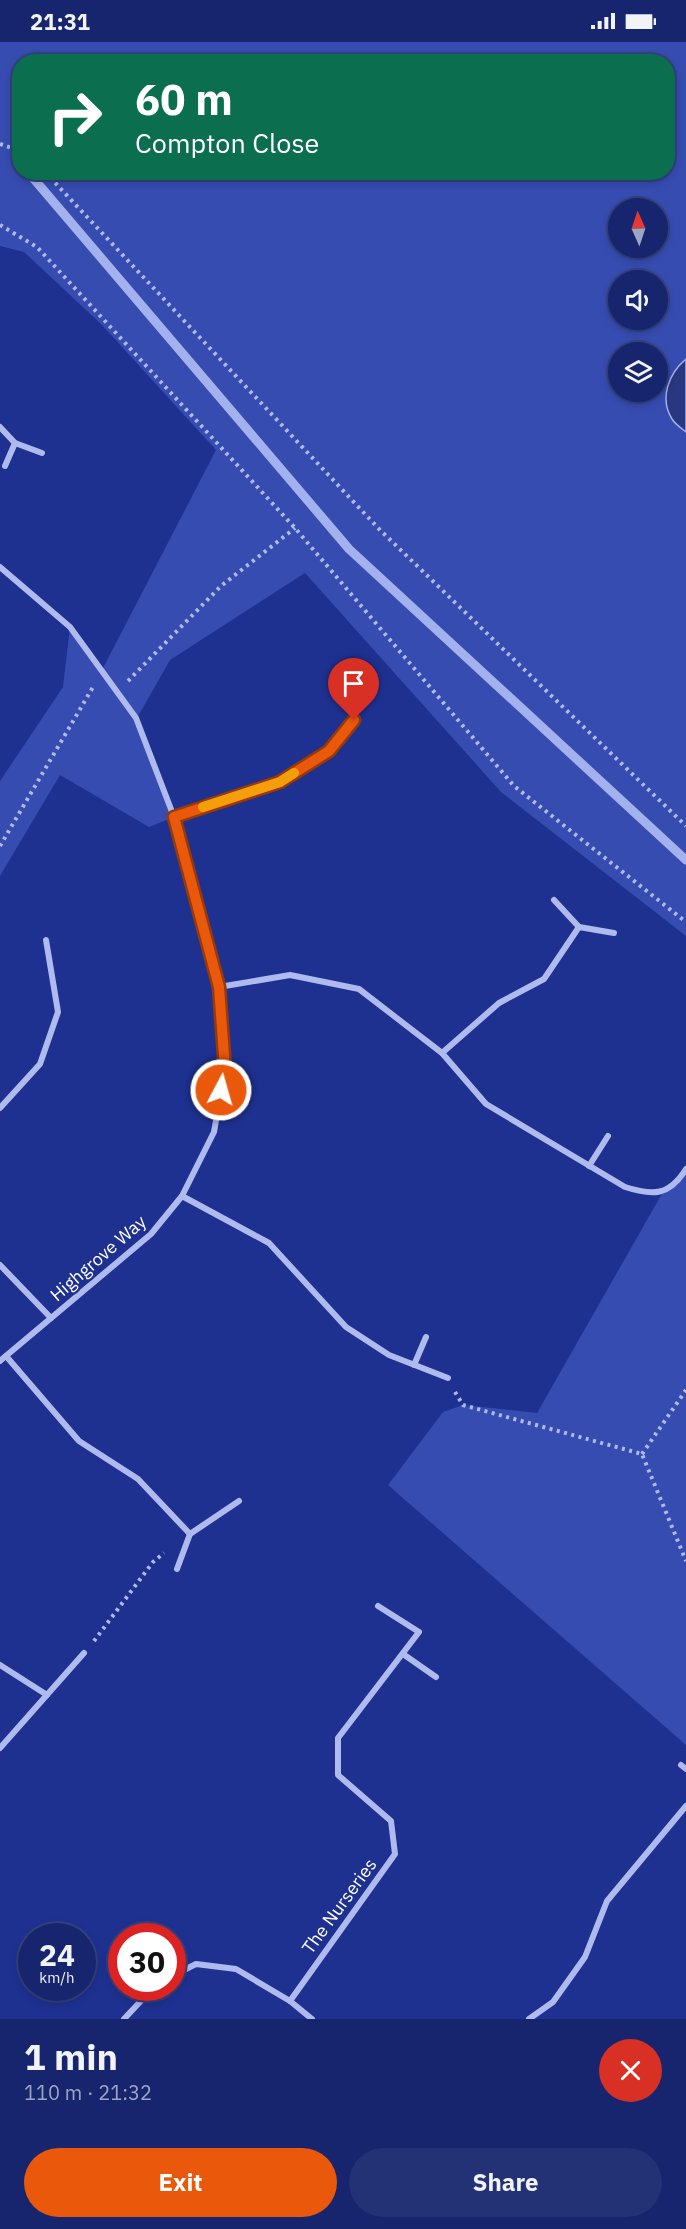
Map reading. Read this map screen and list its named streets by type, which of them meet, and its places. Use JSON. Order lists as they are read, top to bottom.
{
  "streets": {
    "street": ["Highgrove Way", "The Nurseries"]
  },
  "north": "top",
  "page": {
    "status": "21:31",
    "turn": ["60 m", "Compton Close"],
    "speed": "24 km/h",
    "limit": "30",
    "heading": ["1 min", "110 m · 21:32"],
    "buttons": ["Exit", "Share"]
  }
}
